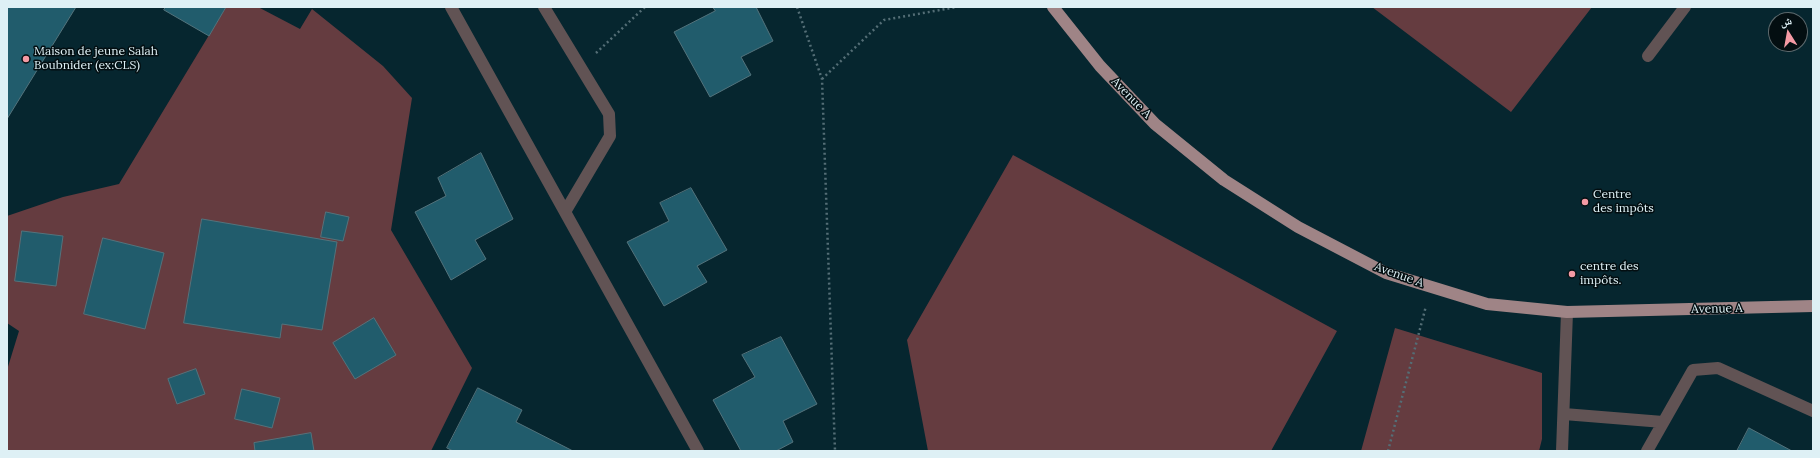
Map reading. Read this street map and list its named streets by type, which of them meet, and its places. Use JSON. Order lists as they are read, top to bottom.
{
  "streets": {
    "main road": ["Avenue A"]
  },
  "places": ["Maison de jeune Salah Boubnider (ex:CLS)", "Centre des impôts", "centre des impôts."],
  "north": "top"
}
